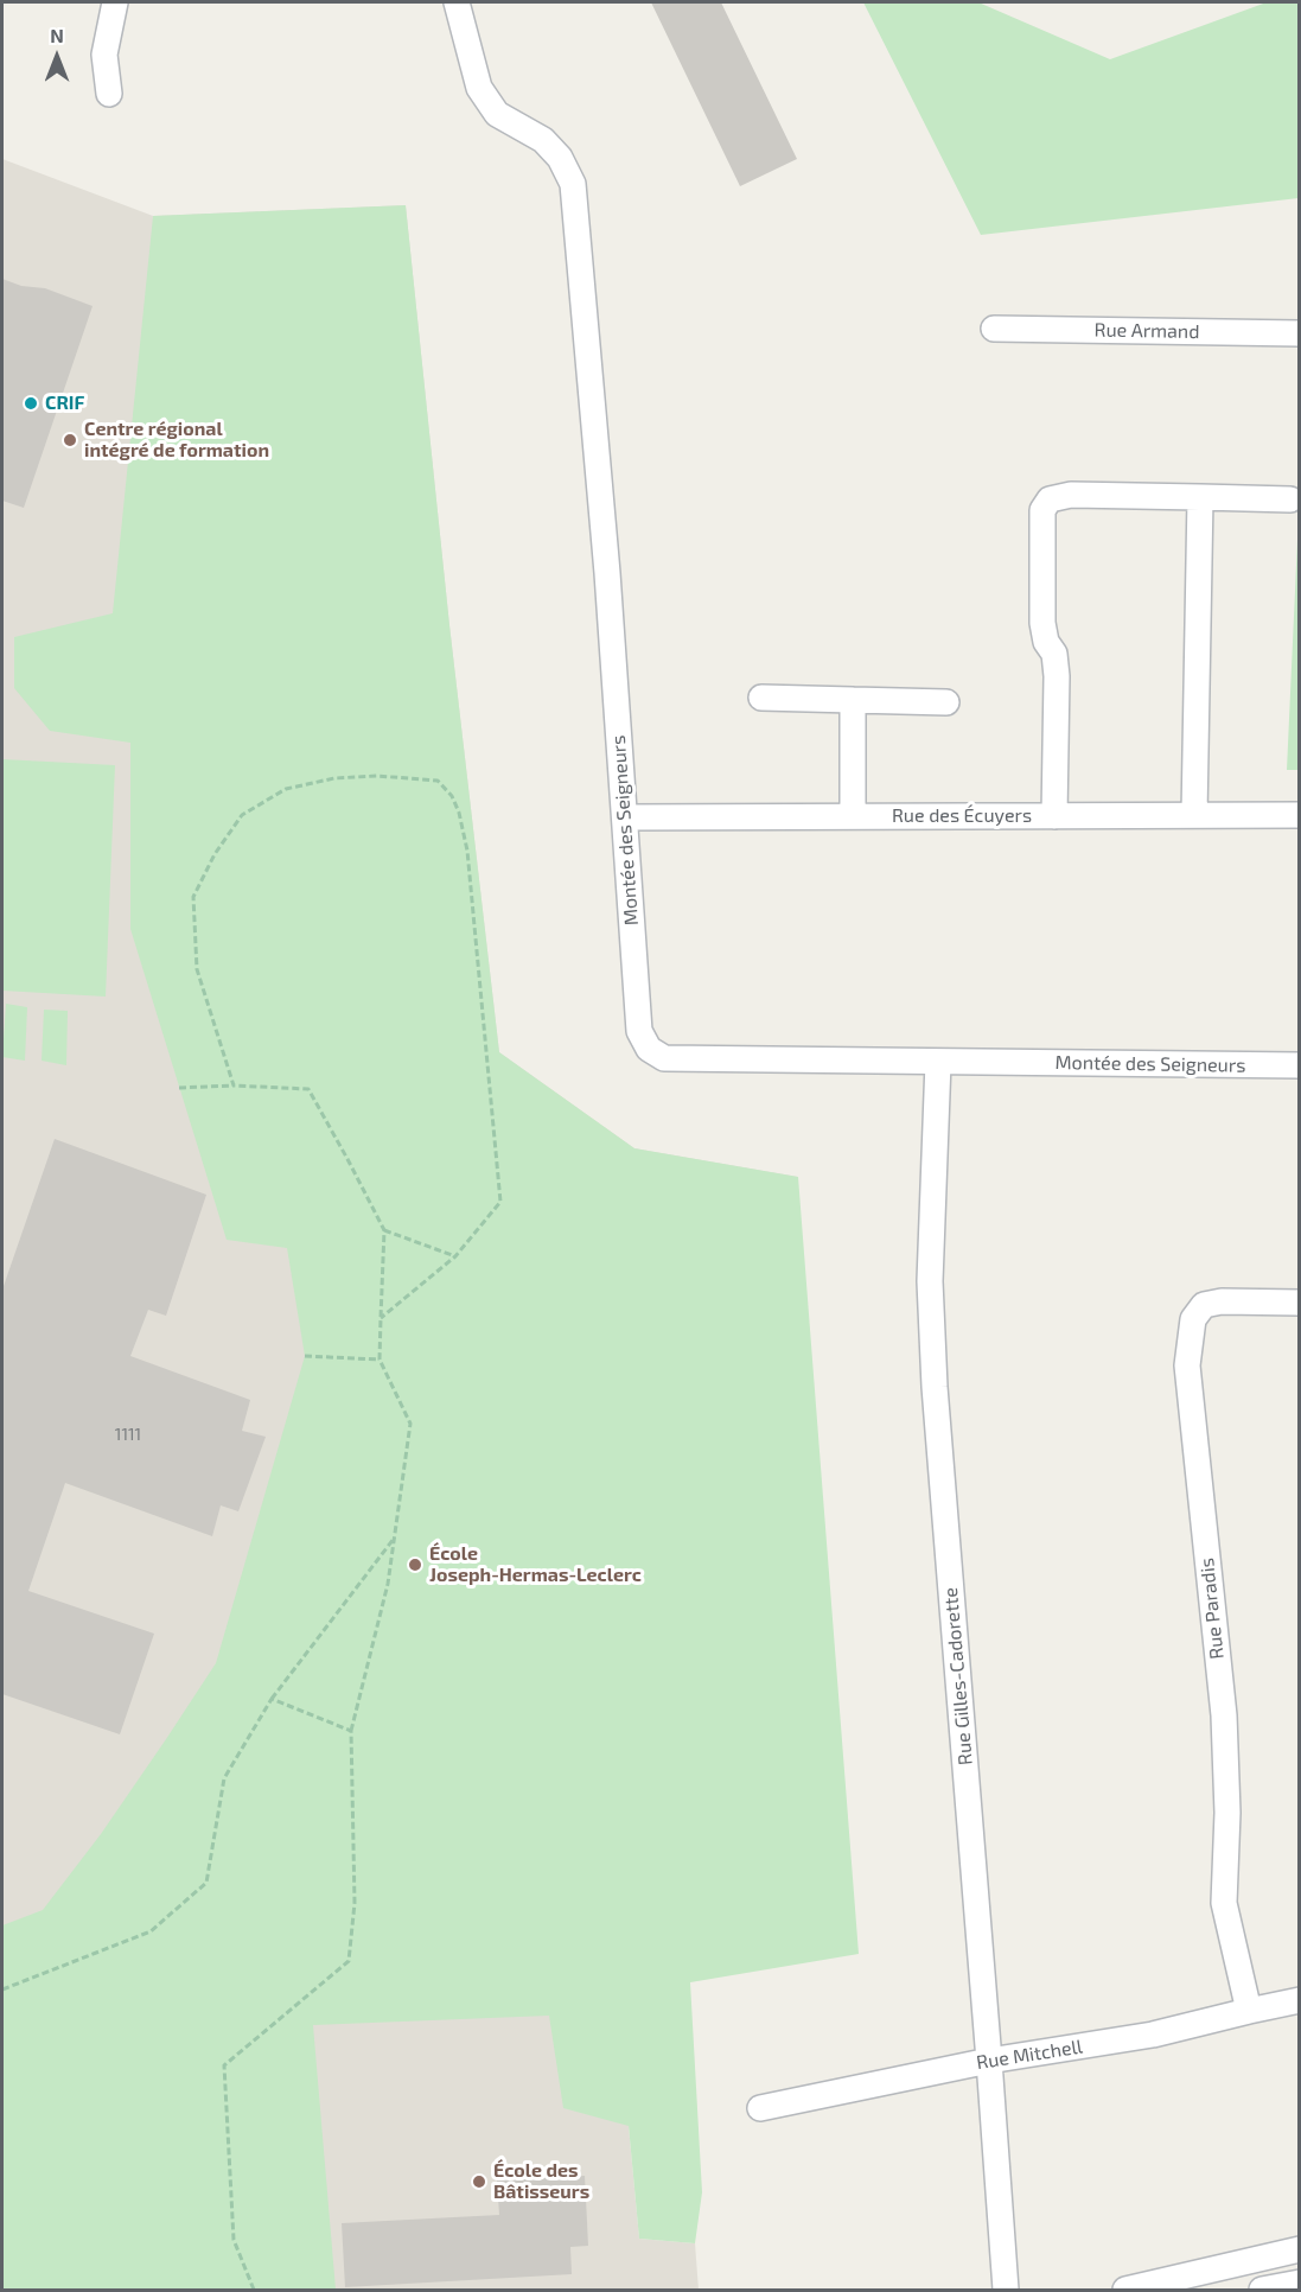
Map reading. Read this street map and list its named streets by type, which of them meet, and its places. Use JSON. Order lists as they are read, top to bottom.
{
  "streets": {
    "street": [
      "Rue Armand",
      "Rue des Écuyers",
      "Montée des Seigneurs",
      "Rue Paradis",
      "Rue Gilles-Cadorette",
      "Rue Mitchell"
    ]
  },
  "crossings": [
    ["Rue des Écuyers", "Montée des Seigneurs"],
    ["Montée des Seigneurs", "Rue Gilles-Cadorette"],
    ["Rue Paradis", "Rue Mitchell"],
    ["Rue Gilles-Cadorette", "Rue Mitchell"]
  ],
  "places": [
    "CRIF",
    "Centre régional intégré de formation",
    "École Joseph-Hermas-Leclerc",
    "École des Bâtisseurs"
  ],
  "house_numbers": ["1111"],
  "north": "top"
}
